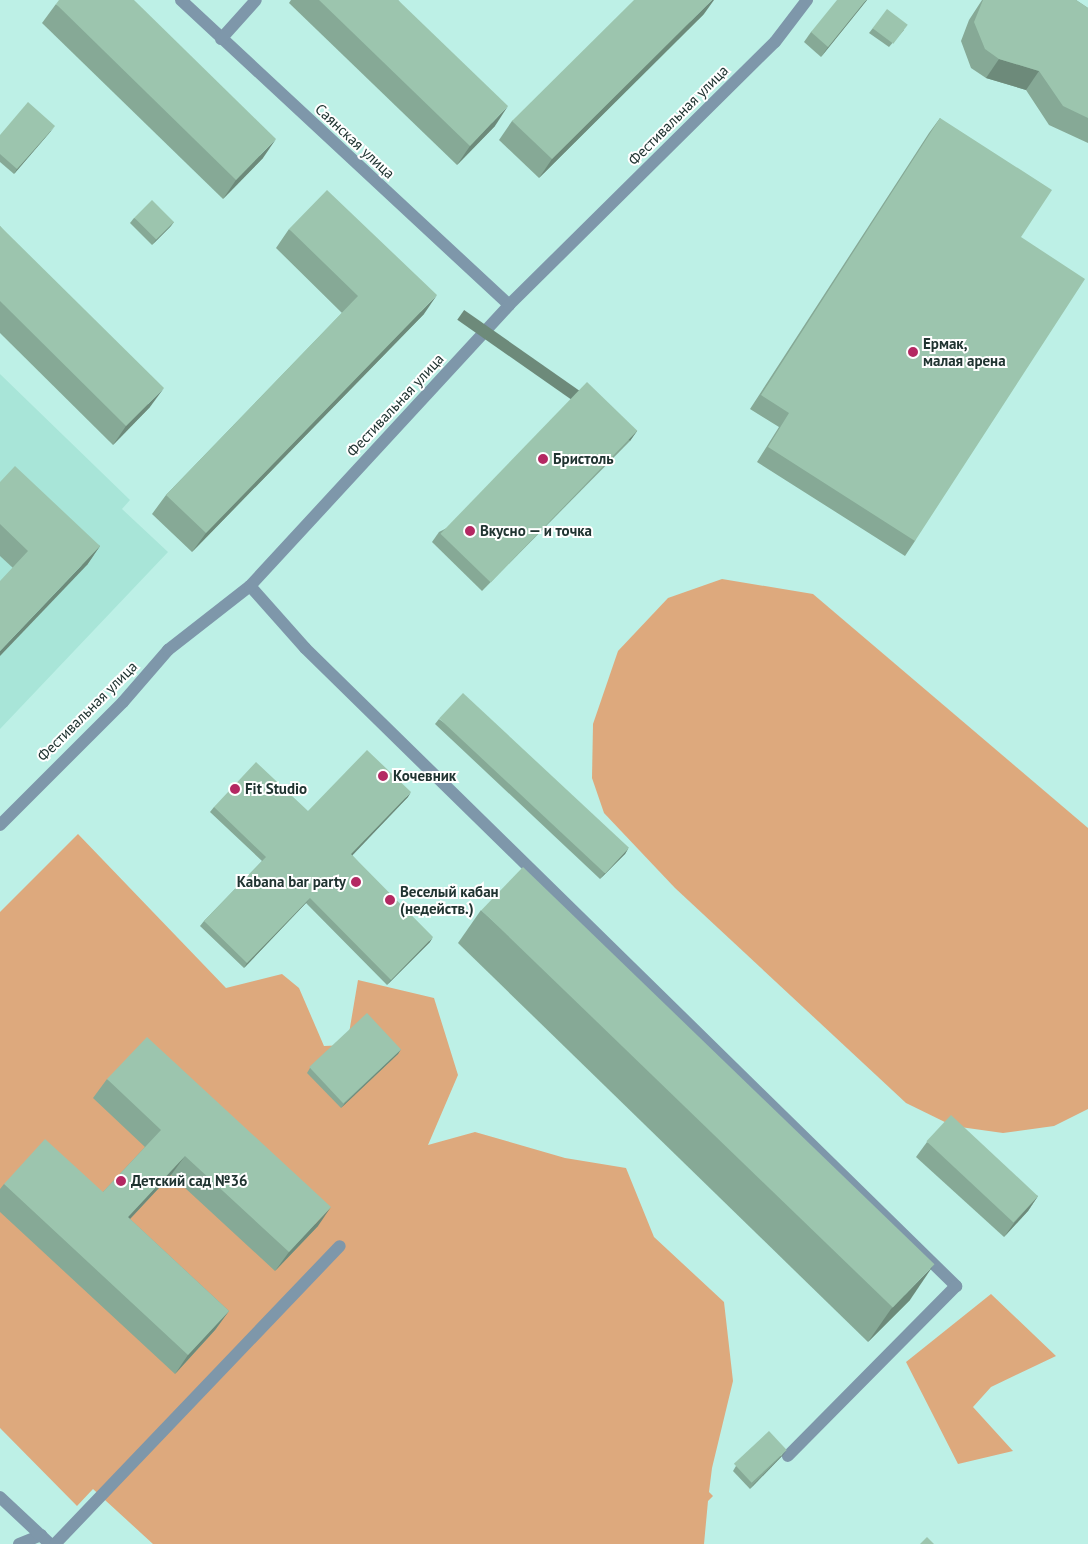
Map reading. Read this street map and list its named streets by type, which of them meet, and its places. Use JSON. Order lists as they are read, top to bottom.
{
  "streets": {
    "street": ["Фестивальная улица", "Саянская улица"]
  },
  "crossings": [
    ["Фестивальная улица", "Саянская улица"]
  ],
  "places": [
    "Ермак, малая арена",
    "Бристоль",
    "Вкусно — и точка",
    "Кочевник",
    "Fit Studio",
    "Kabana bar party",
    "Веселый кабан (недейств.)",
    "Детский сад №36"
  ]
}
